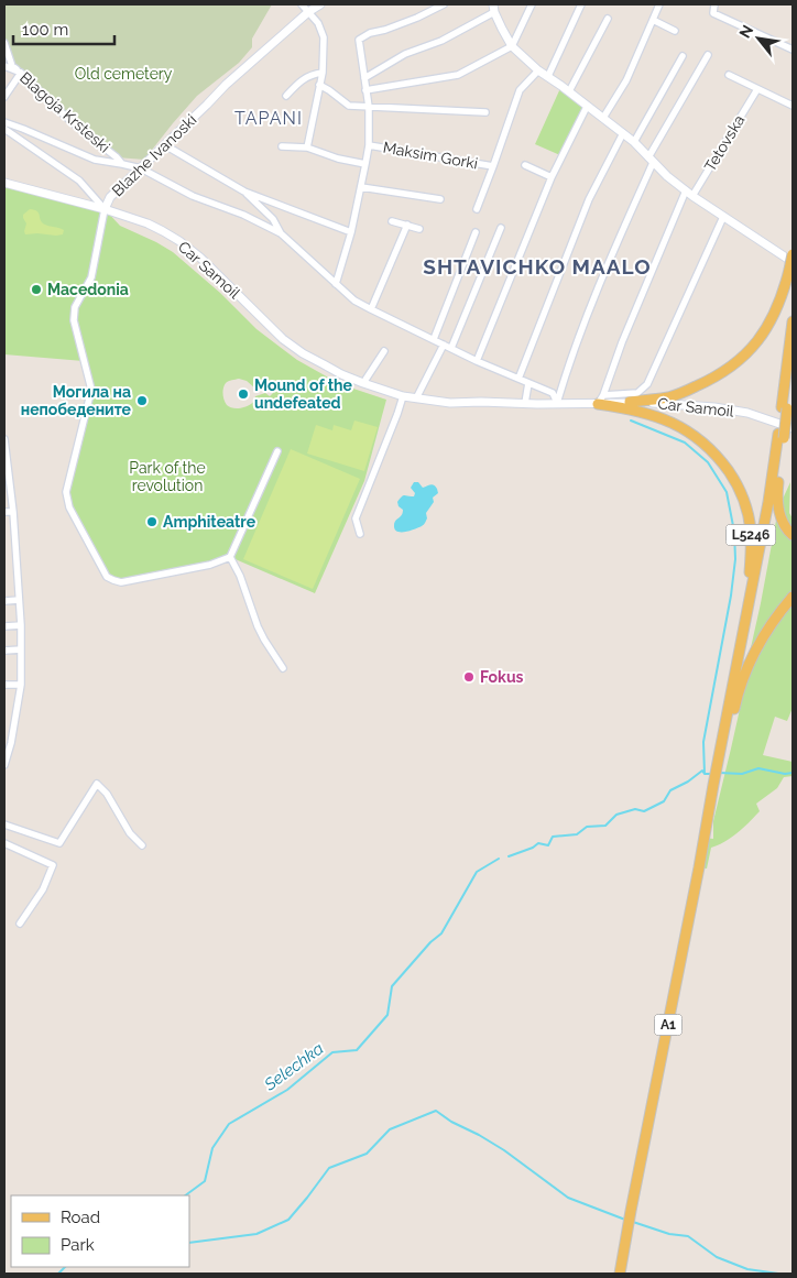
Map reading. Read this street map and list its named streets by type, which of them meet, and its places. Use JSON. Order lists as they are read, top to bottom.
{
  "streets": {
    "main road": ["L5246", "A1"],
    "street": [
      "Blagoja Krsteski",
      "Tetovska",
      "Blazhe Ivanoski",
      "Maksim Gorki",
      "Car Samoil"
    ]
  },
  "crossings": [
    ["Tetovska", "Car Samoil"],
    ["Tetovska", "L5246"],
    ["Blazhe Ivanoski", "Car Samoil"],
    ["Car Samoil", "L5246"],
    ["L5246", "A1"]
  ],
  "districts": ["TAPANI", "SHTAVICHKO MAALO"],
  "water": ["Selechka"],
  "parks": ["Old cemetery", "Park of the revolution"],
  "places": [
    "Macedonia",
    "Mound of the undefeated",
    "Могила на непобедените",
    "Amphiteatre",
    "Fokus"
  ],
  "legend": ["Road", "Park"],
  "scale_bar": "100 m",
  "north": "top left"
}
